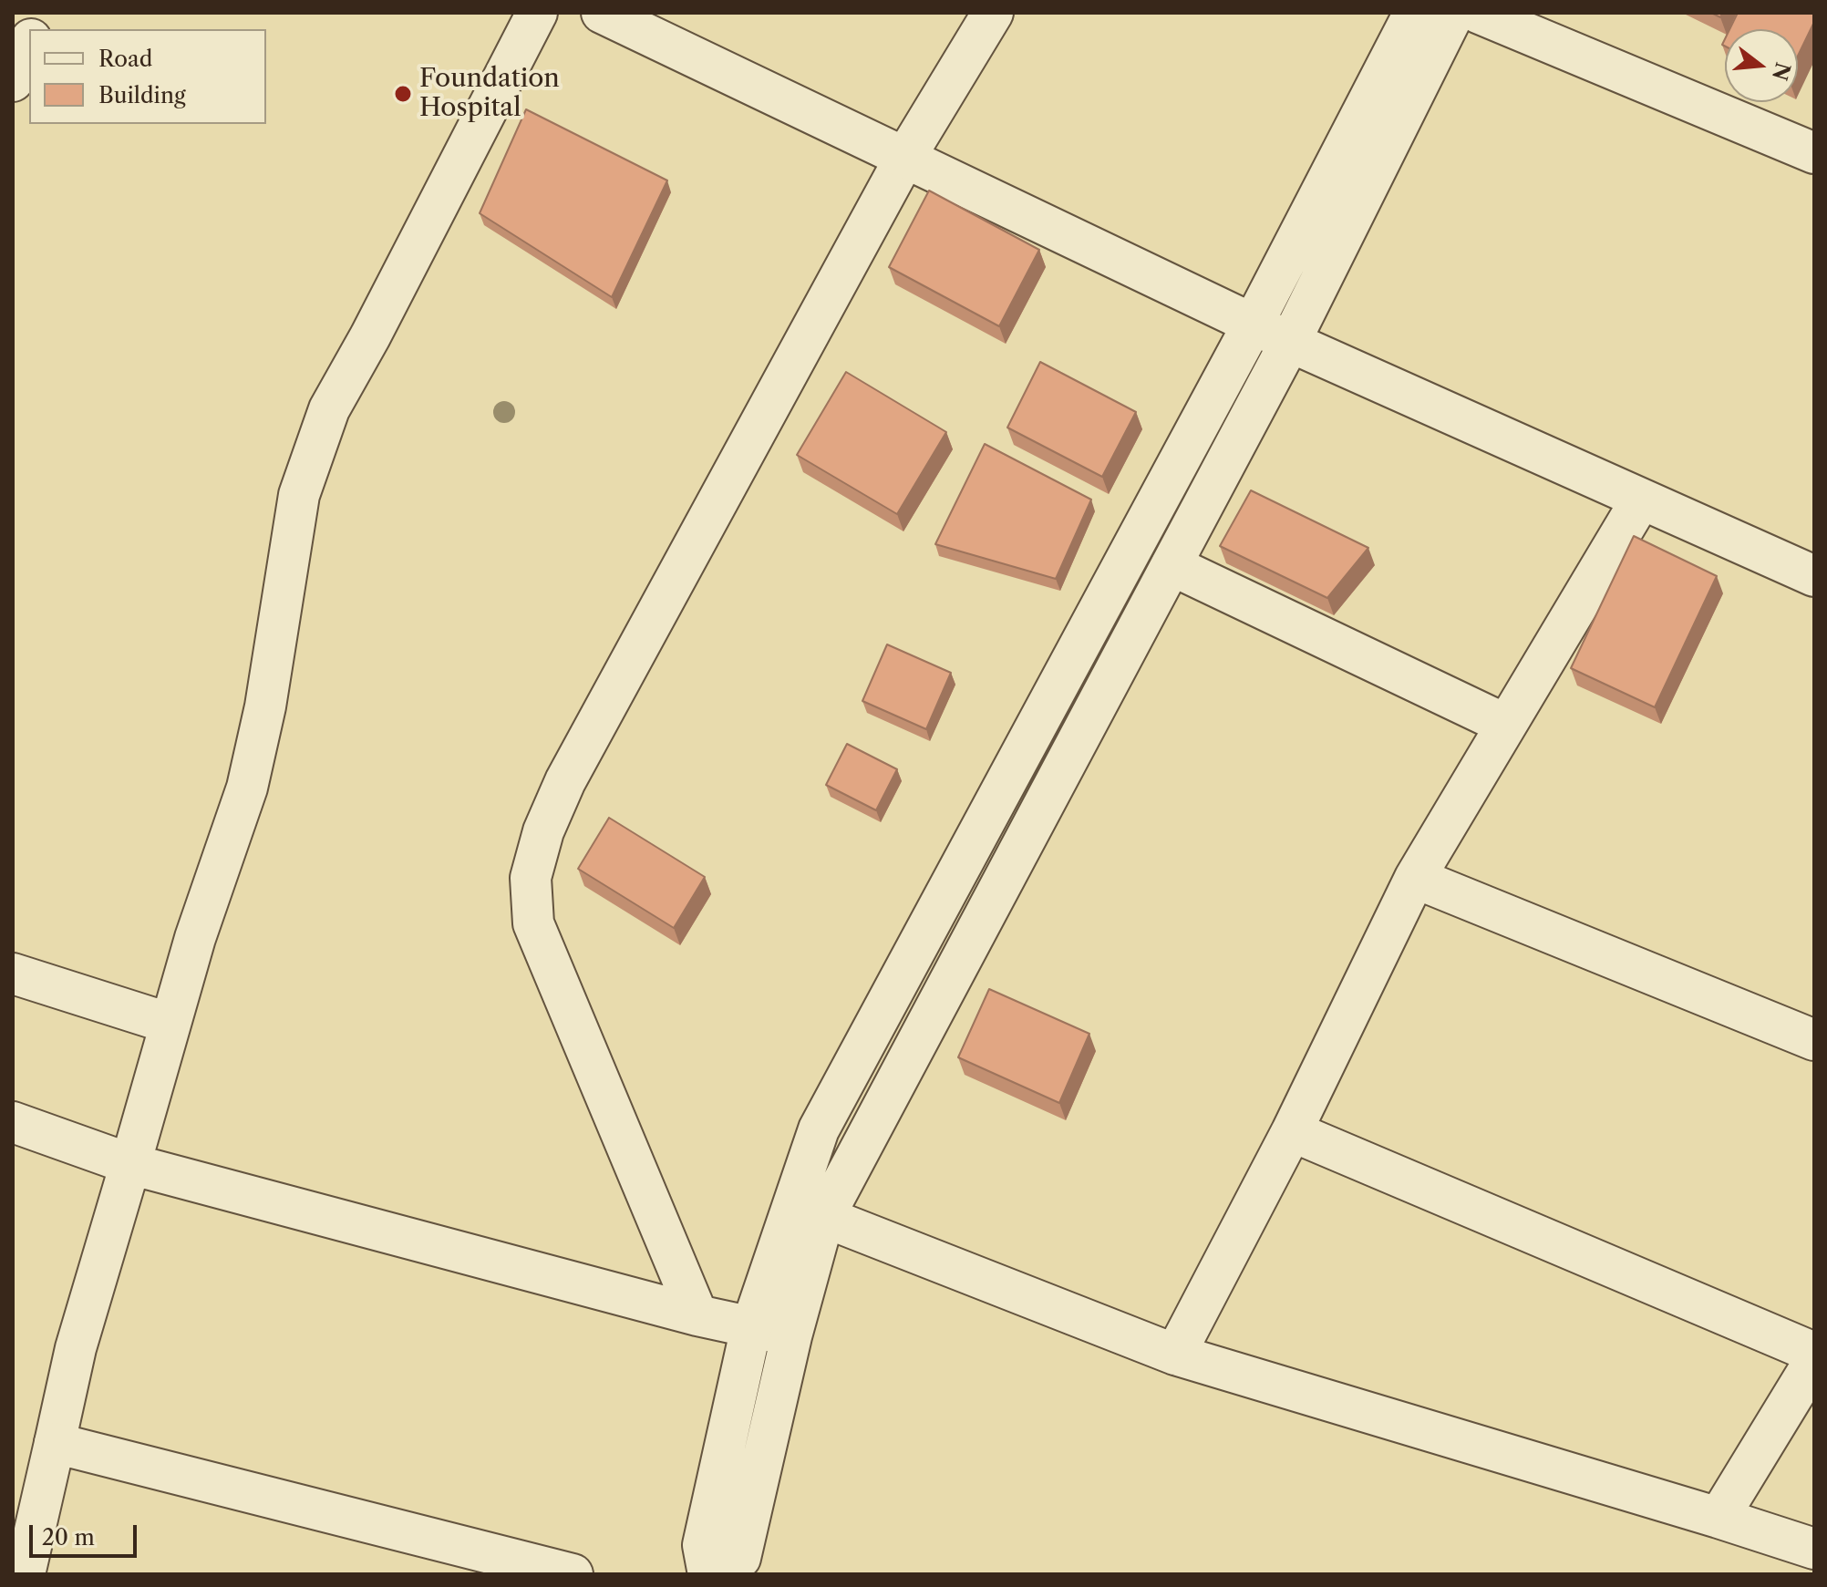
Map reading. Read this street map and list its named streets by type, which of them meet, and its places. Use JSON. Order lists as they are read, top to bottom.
{
  "places": ["Foundation Hospital"],
  "legend": ["Road", "Building"],
  "scale_bar": "20 m",
  "north": "right"
}
